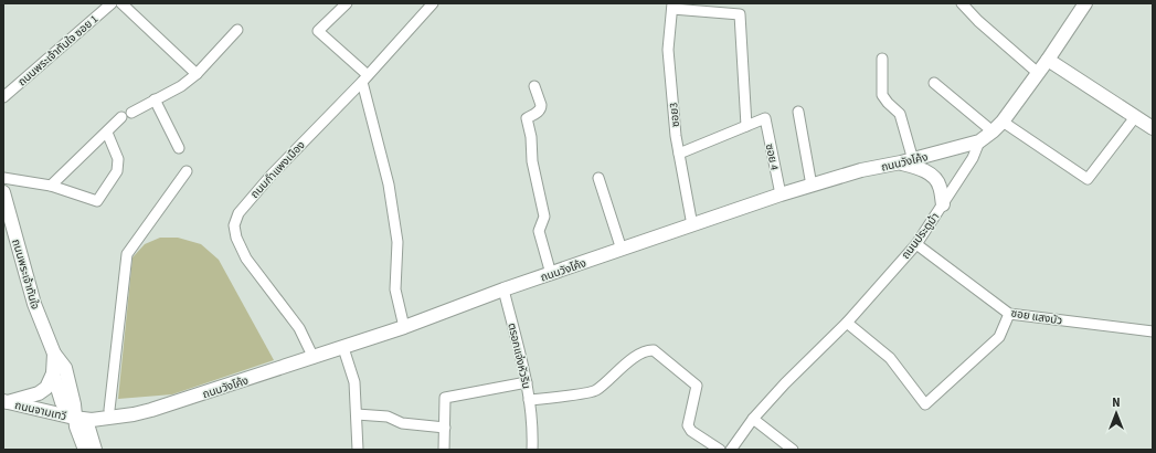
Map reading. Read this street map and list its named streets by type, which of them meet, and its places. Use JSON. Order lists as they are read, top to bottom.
{
  "streets": {
    "main road": [
      "ถนนวังโค้ง",
      "ถนนประตูม้า",
      "ถนนพระเจ้าทันใจ",
      "ถนนจามเทวี"
    ],
    "street": [
      "ถนนพระเจ้าทันใจ ซอย 1",
      "ซอย3",
      "ซอย 4",
      "ถนนกำแพงเมือง",
      "ซอย แสงบัว",
      "ตรอกแจ่งหัวริน"
    ]
  },
  "crossings": [
    ["ซอย3", "ถนนวังโค้ง"],
    ["ซอย 4", "ถนนวังโค้ง"],
    ["ถนนวังโค้ง", "ถนนกำแพงเมือง"],
    ["ถนนวังโค้ง", "ถนนประตูม้า"],
    ["ถนนวังโค้ง", "ถนนพระเจ้าทันใจ"],
    ["ถนนวังโค้ง", "ตรอกแจ่งหัวริน"],
    ["ถนนวังโค้ง", "ถนนจามเทวี"],
    ["ถนนประตูม้า", "ซอย แสงบัว"],
    ["ถนนพระเจ้าทันใจ", "ถนนจามเทวี"]
  ],
  "north": "top"
}
